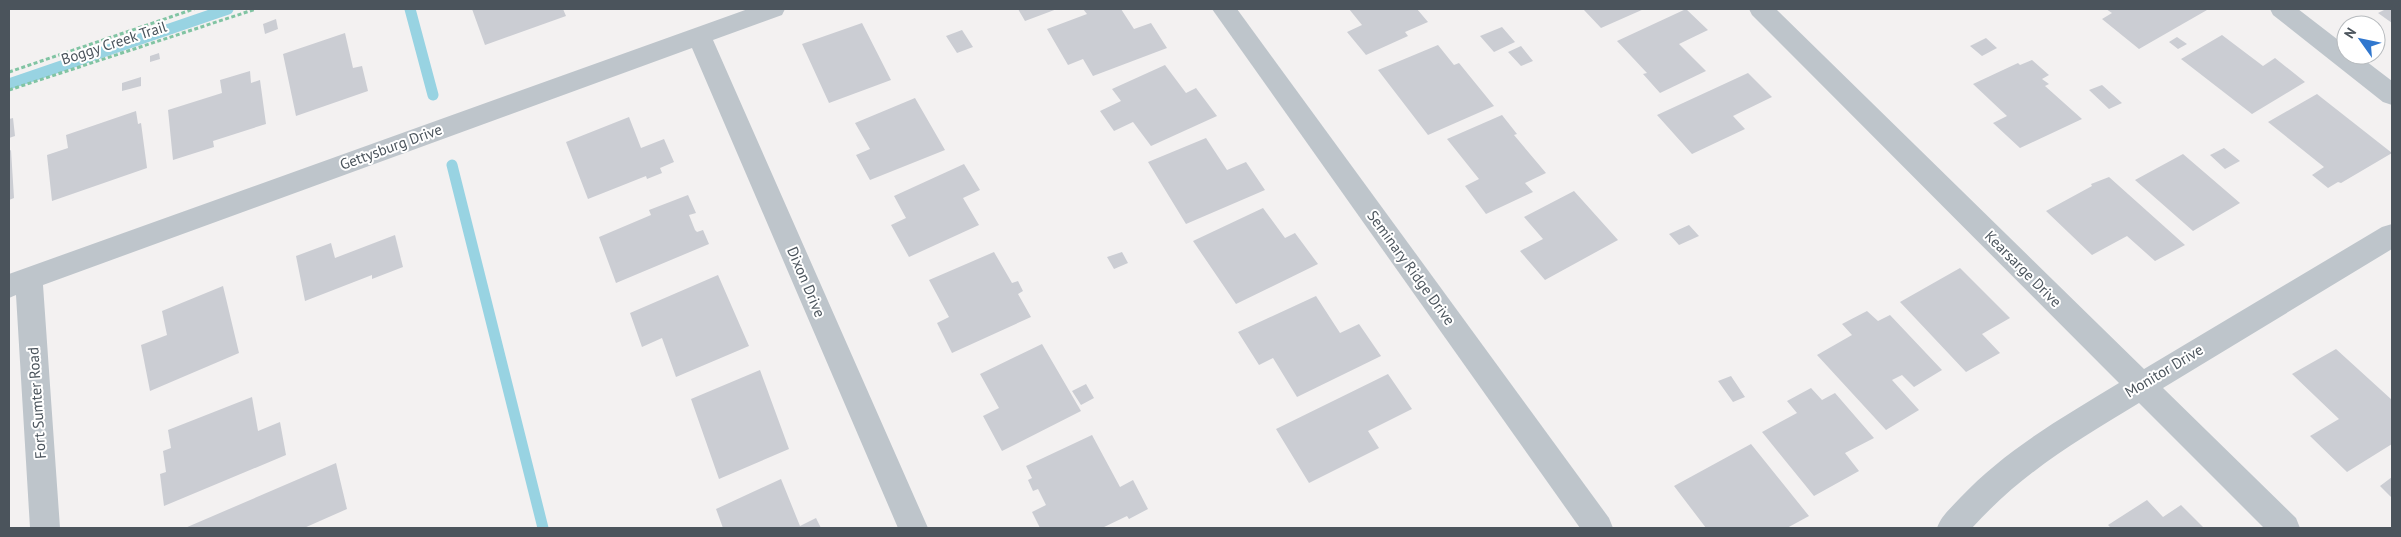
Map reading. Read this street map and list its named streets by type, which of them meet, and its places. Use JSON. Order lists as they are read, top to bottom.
{
  "streets": {
    "street": [
      "Gettysburg Drive",
      "Seminary Ridge Drive",
      "Kearsarge Drive",
      "Dixon Drive",
      "Monitor Drive",
      "Fort Sumter Road"
    ],
    "path": ["Boggy Creek Trail"]
  },
  "crossings": [
    ["Gettysburg Drive", "Dixon Drive"],
    ["Gettysburg Drive", "Fort Sumter Road"],
    ["Kearsarge Drive", "Monitor Drive"]
  ],
  "north": "top left"
}
